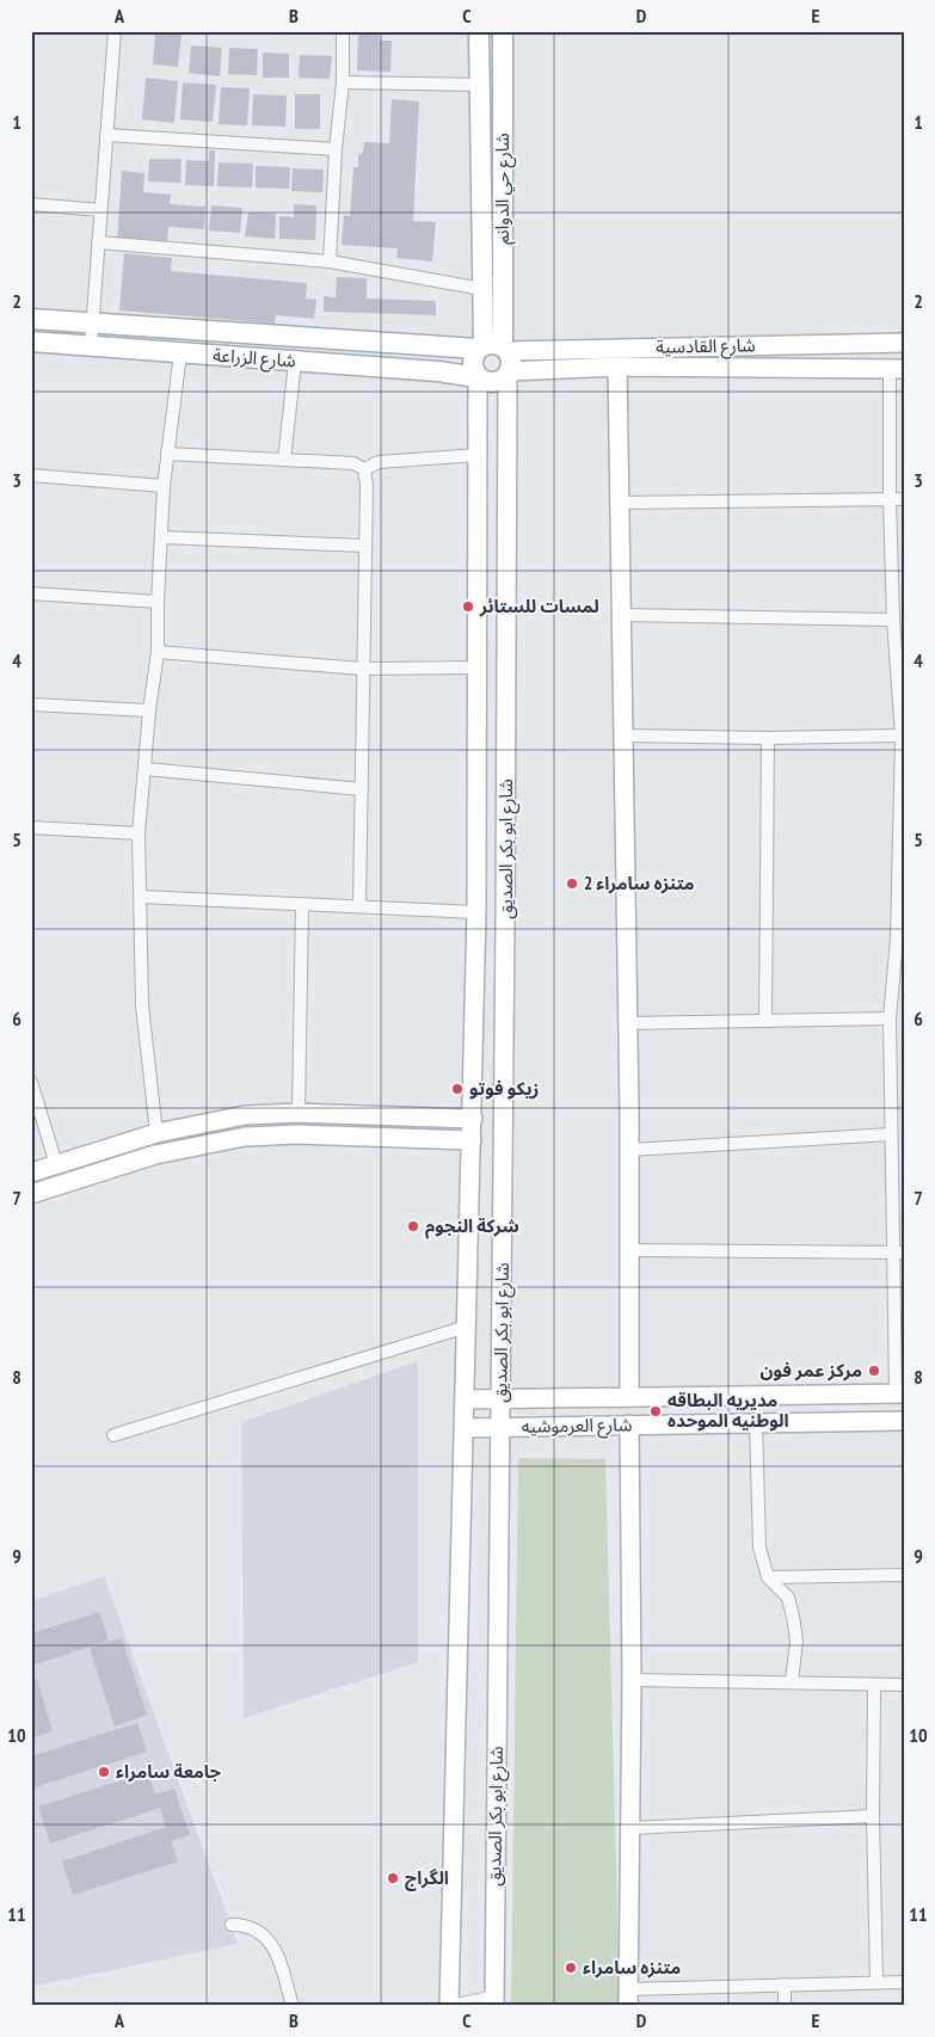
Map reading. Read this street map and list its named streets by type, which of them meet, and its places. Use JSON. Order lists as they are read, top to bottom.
{
  "streets": {
    "main road": [
      "شارع حي الدوانم",
      "شارع القادسية",
      "شارع الزراعة",
      "شارع ابو بكر الصديق",
      "شارع العرموشيه"
    ]
  },
  "crossings": [
    ["شارع حي الدوانم", "شارع القادسية"],
    ["شارع حي الدوانم", "شارع الزراعة"],
    ["شارع حي الدوانم", "شارع ابو بكر الصديق"],
    ["شارع القادسية", "شارع الزراعة"],
    ["شارع القادسية", "شارع ابو بكر الصديق"],
    ["شارع الزراعة", "شارع ابو بكر الصديق"],
    ["شارع ابو بكر الصديق", "شارع العرموشيه"]
  ],
  "places": [
    "لمسات للستائر",
    "متنزه سامراء 2",
    "زيكو فوتو",
    "شركة النجوم",
    "مركز عمر فون",
    "مديريه البطاقه الوطنيه الموحده",
    "جامعة سامراء",
    "الگراج",
    "متنزه سامراء"
  ],
  "grid": {
    "columns": [
      "A",
      "B",
      "C",
      "D",
      "E"
    ],
    "rows": [
      "1",
      "2",
      "3",
      "4",
      "5",
      "6",
      "7",
      "8",
      "9",
      "10",
      "11"
    ]
  }
}
